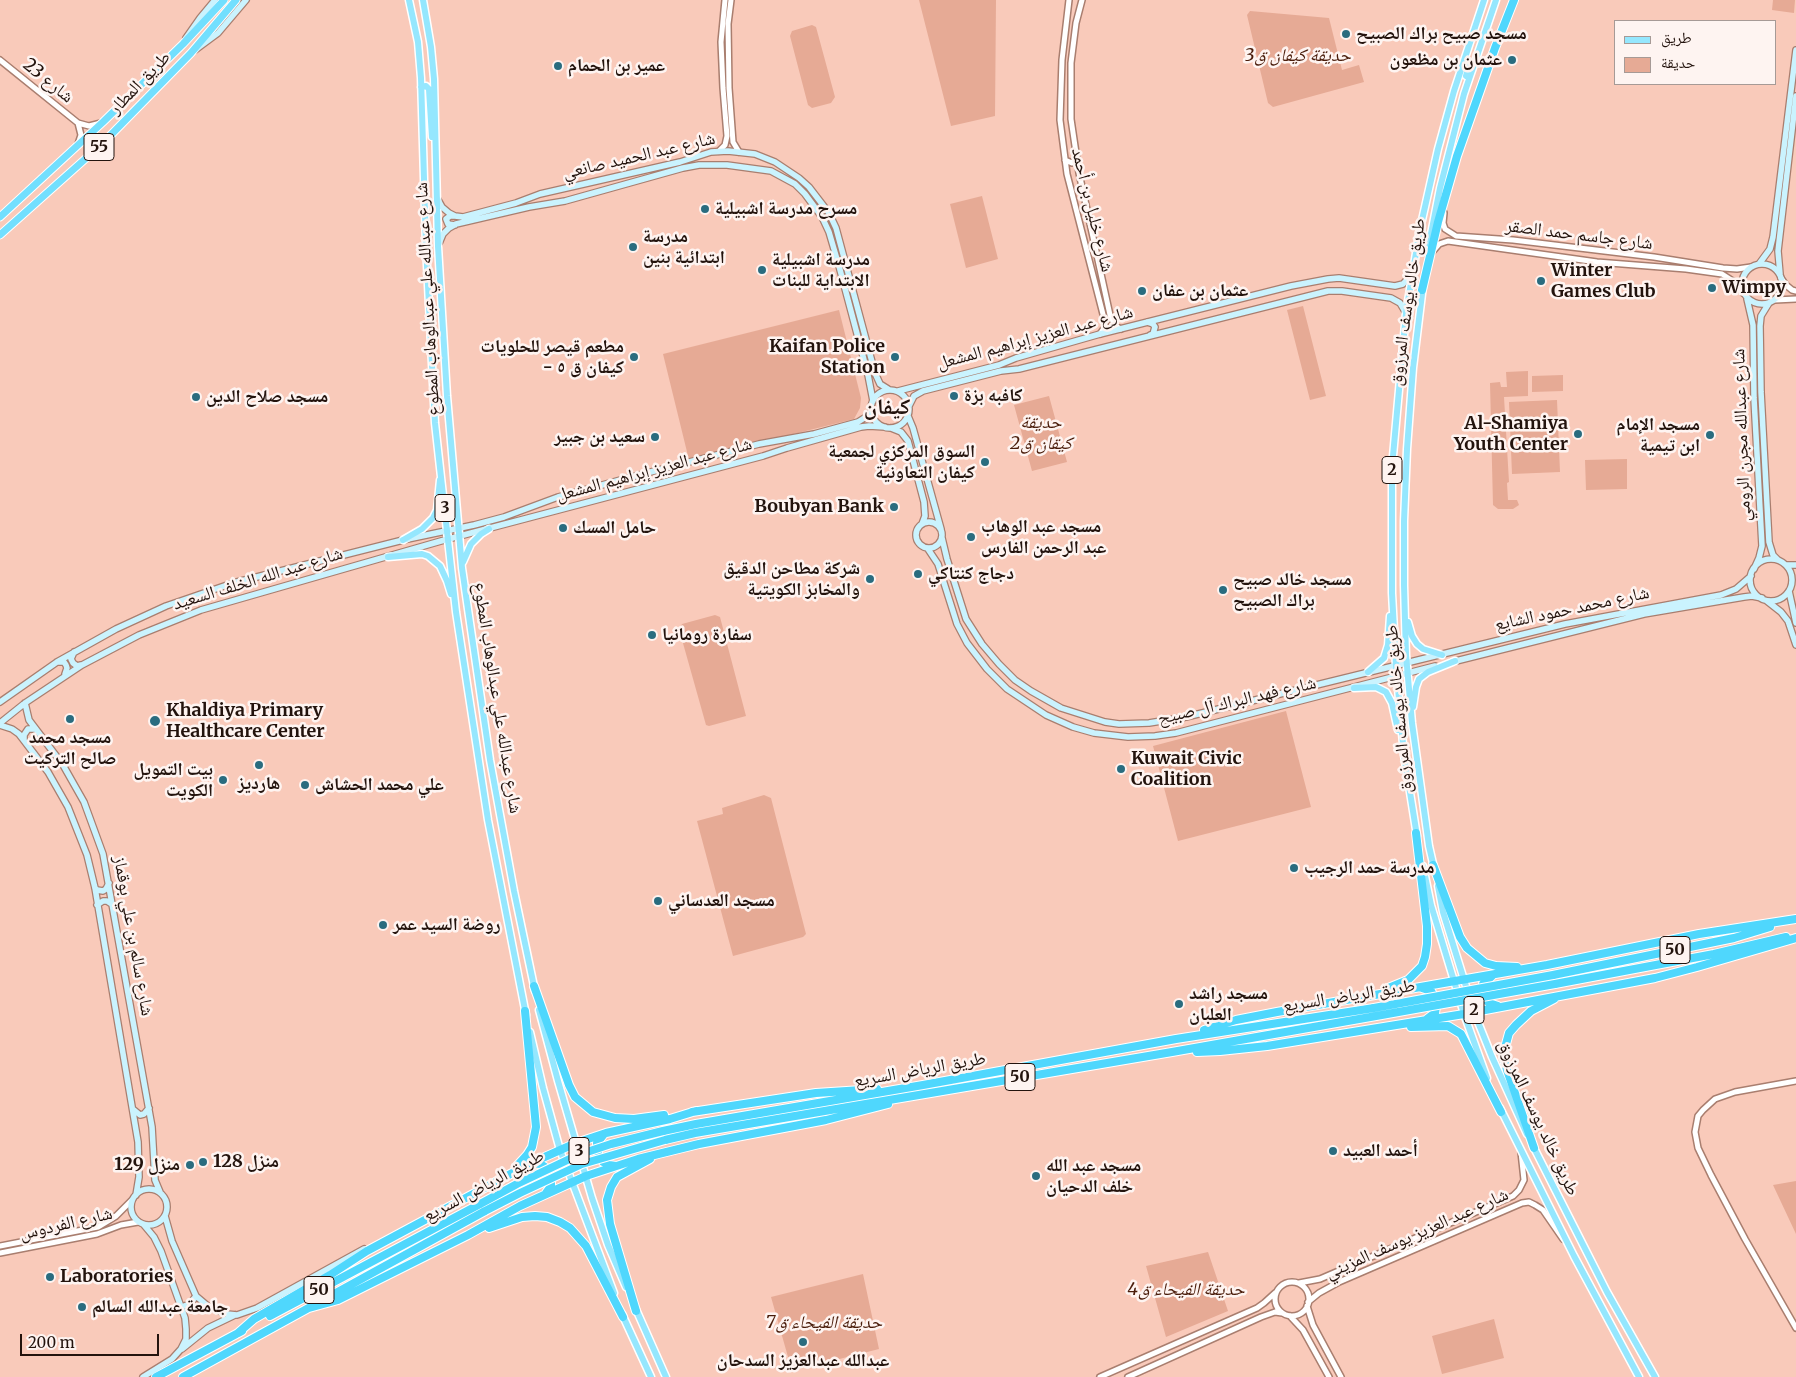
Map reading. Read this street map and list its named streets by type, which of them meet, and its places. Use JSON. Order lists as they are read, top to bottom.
{
  "streets": {
    "highway": [
      "طريق المطار",
      "55",
      "50",
      "طريق الرياض السريع"
    ],
    "main road": [
      "شارع عبد الحميد صانعي",
      "شارع عبدالله علي عبدالوهاب المطوع",
      "طريق خالد يوسف المرزوق",
      "شارع عبد العزيز إبراهيم المشعل",
      "شارع عبدالله مجرن الرومي",
      "2",
      "3",
      "شارع عبد الله الخلف السعيد",
      "شارع محمد حمود الشايع",
      "شارع فهد البراك آل صبيح",
      "شارع سالم بن علي بوقماز"
    ],
    "street": [
      "شارع 23",
      "شارع خليل بن أحمد",
      "شارع جاسم حمد الصقر",
      "شارع الفردوس",
      "شارع عبد العزيز يوسف المزيني"
    ]
  },
  "crossings": [
    ["شارع 23", "طريق المطار"],
    ["شارع عبد الحميد صانعي", "شارع عبد العزيز إبراهيم المشعل"],
    ["شارع خليل بن أحمد", "شارع عبد العزيز إبراهيم المشعل"],
    ["شارع جاسم حمد الصقر", "شارع عبدالله مجرن الرومي"],
    ["شارع عبدالله علي عبدالوهاب المطوع", "شارع عبد العزيز إبراهيم المشعل"],
    ["شارع عبدالله علي عبدالوهاب المطوع", "شارع عبد الله الخلف السعيد"],
    ["طريق خالد يوسف المرزوق", "شارع عبد العزيز إبراهيم المشعل"],
    ["طريق خالد يوسف المرزوق", "شارع محمد حمود الشايع"],
    ["طريق خالد يوسف المرزوق", "شارع فهد البراك آل صبيح"],
    ["طريق خالد يوسف المرزوق", "شارع عبد العزيز يوسف المزيني"],
    ["شارع عبد العزيز إبراهيم المشعل", "شارع عبد الله الخلف السعيد"],
    ["شارع عبدالله مجرن الرومي", "شارع محمد حمود الشايع"],
    ["شارع عبد الله الخلف السعيد", "شارع سالم بن علي بوقماز"],
    ["شارع محمد حمود الشايع", "شارع فهد البراك آل صبيح"],
    ["شارع سالم بن علي بوقماز", "شارع الفردوس"]
  ],
  "districts": ["كيفان"],
  "parks": [
    "حديقة كيفان ق3",
    "حديقة كيقان ق2",
    "حديقة الفيحاء ق4",
    "حديقة الفيحاء ق7"
  ],
  "places": [
    "مسجد صبيح براك الصبيح",
    "عثمان بن مظعون",
    "عمير بن الحمام",
    "مسرح مدرسة اشبيلية",
    "مدرسة ابتدائية بنين",
    "مدرسة اشبيلية الابتداية للبنات",
    "Winter Games Club",
    "Wimpy",
    "عثمان بن عفان",
    "مطعم قيصر للحلويات - كيفان ق ٥",
    "Kaifan Police Station",
    "كافبه بزة",
    "مسجد صلاح الدين",
    "Al-Shamiya Youth Center",
    "مسجد الإمام ابن تيمية",
    "سعيد بن جبير",
    "السوق المركزي لجمعية كيفان التعاونية",
    "Boubyan Bank",
    "حامل المسك",
    "مسجد عبد الوهاب عبد الرحمن الفارس",
    "دجاج كنتاكي",
    "شركة مطاحن الدقيق والمخابز الكويتية",
    "مسجد خالد صبيح براك الصبيح",
    "سفارة رومانيا",
    "مسجد محمد صالح التركيت",
    "Khaldiya Primary Healthcare Center",
    "هارديز",
    "Kuwait Civic Coalition",
    "بيت التمويل الكويت",
    "علي محمد الحشاش",
    "مدرسة حمد الرجيب",
    "مسجد العدساني",
    "روضة السيد عمر",
    "مسجد راشد العلبان",
    "أحمد العبيد",
    "منزل 128",
    "منزل 129",
    "مسجد عبد الله خلف الدحيان",
    "Laboratories",
    "جامعة عبدالله السالم",
    "عبدالله عبدالعزيز السدحان"
  ],
  "legend": ["طريق", "حديقة"],
  "scale_bar": "200 m"
}
